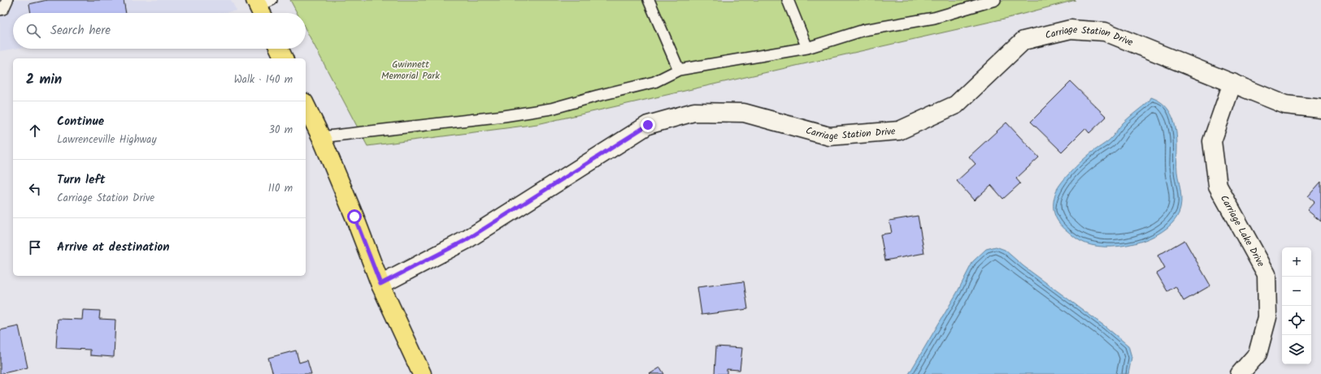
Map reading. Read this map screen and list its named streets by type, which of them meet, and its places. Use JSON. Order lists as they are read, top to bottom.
{
  "streets": {
    "street": ["Carriage Station Drive", "Carriage Lake Drive"]
  },
  "crossings": [
    ["Carriage Station Drive", "Carriage Lake Drive"]
  ],
  "parks": ["Gwinnett Memorial Park"],
  "page": {
    "search": "Search here",
    "heading": ["2 min", "Walk · 140 m"],
    "list": [
      ["Continue", "Lawrenceville Highway", "30 m"],
      ["Turn left", "Carriage Station Drive", "110 m"],
      "Arrive at destination"
    ],
    "map_buttons": ["+", "−"]
  }
}
